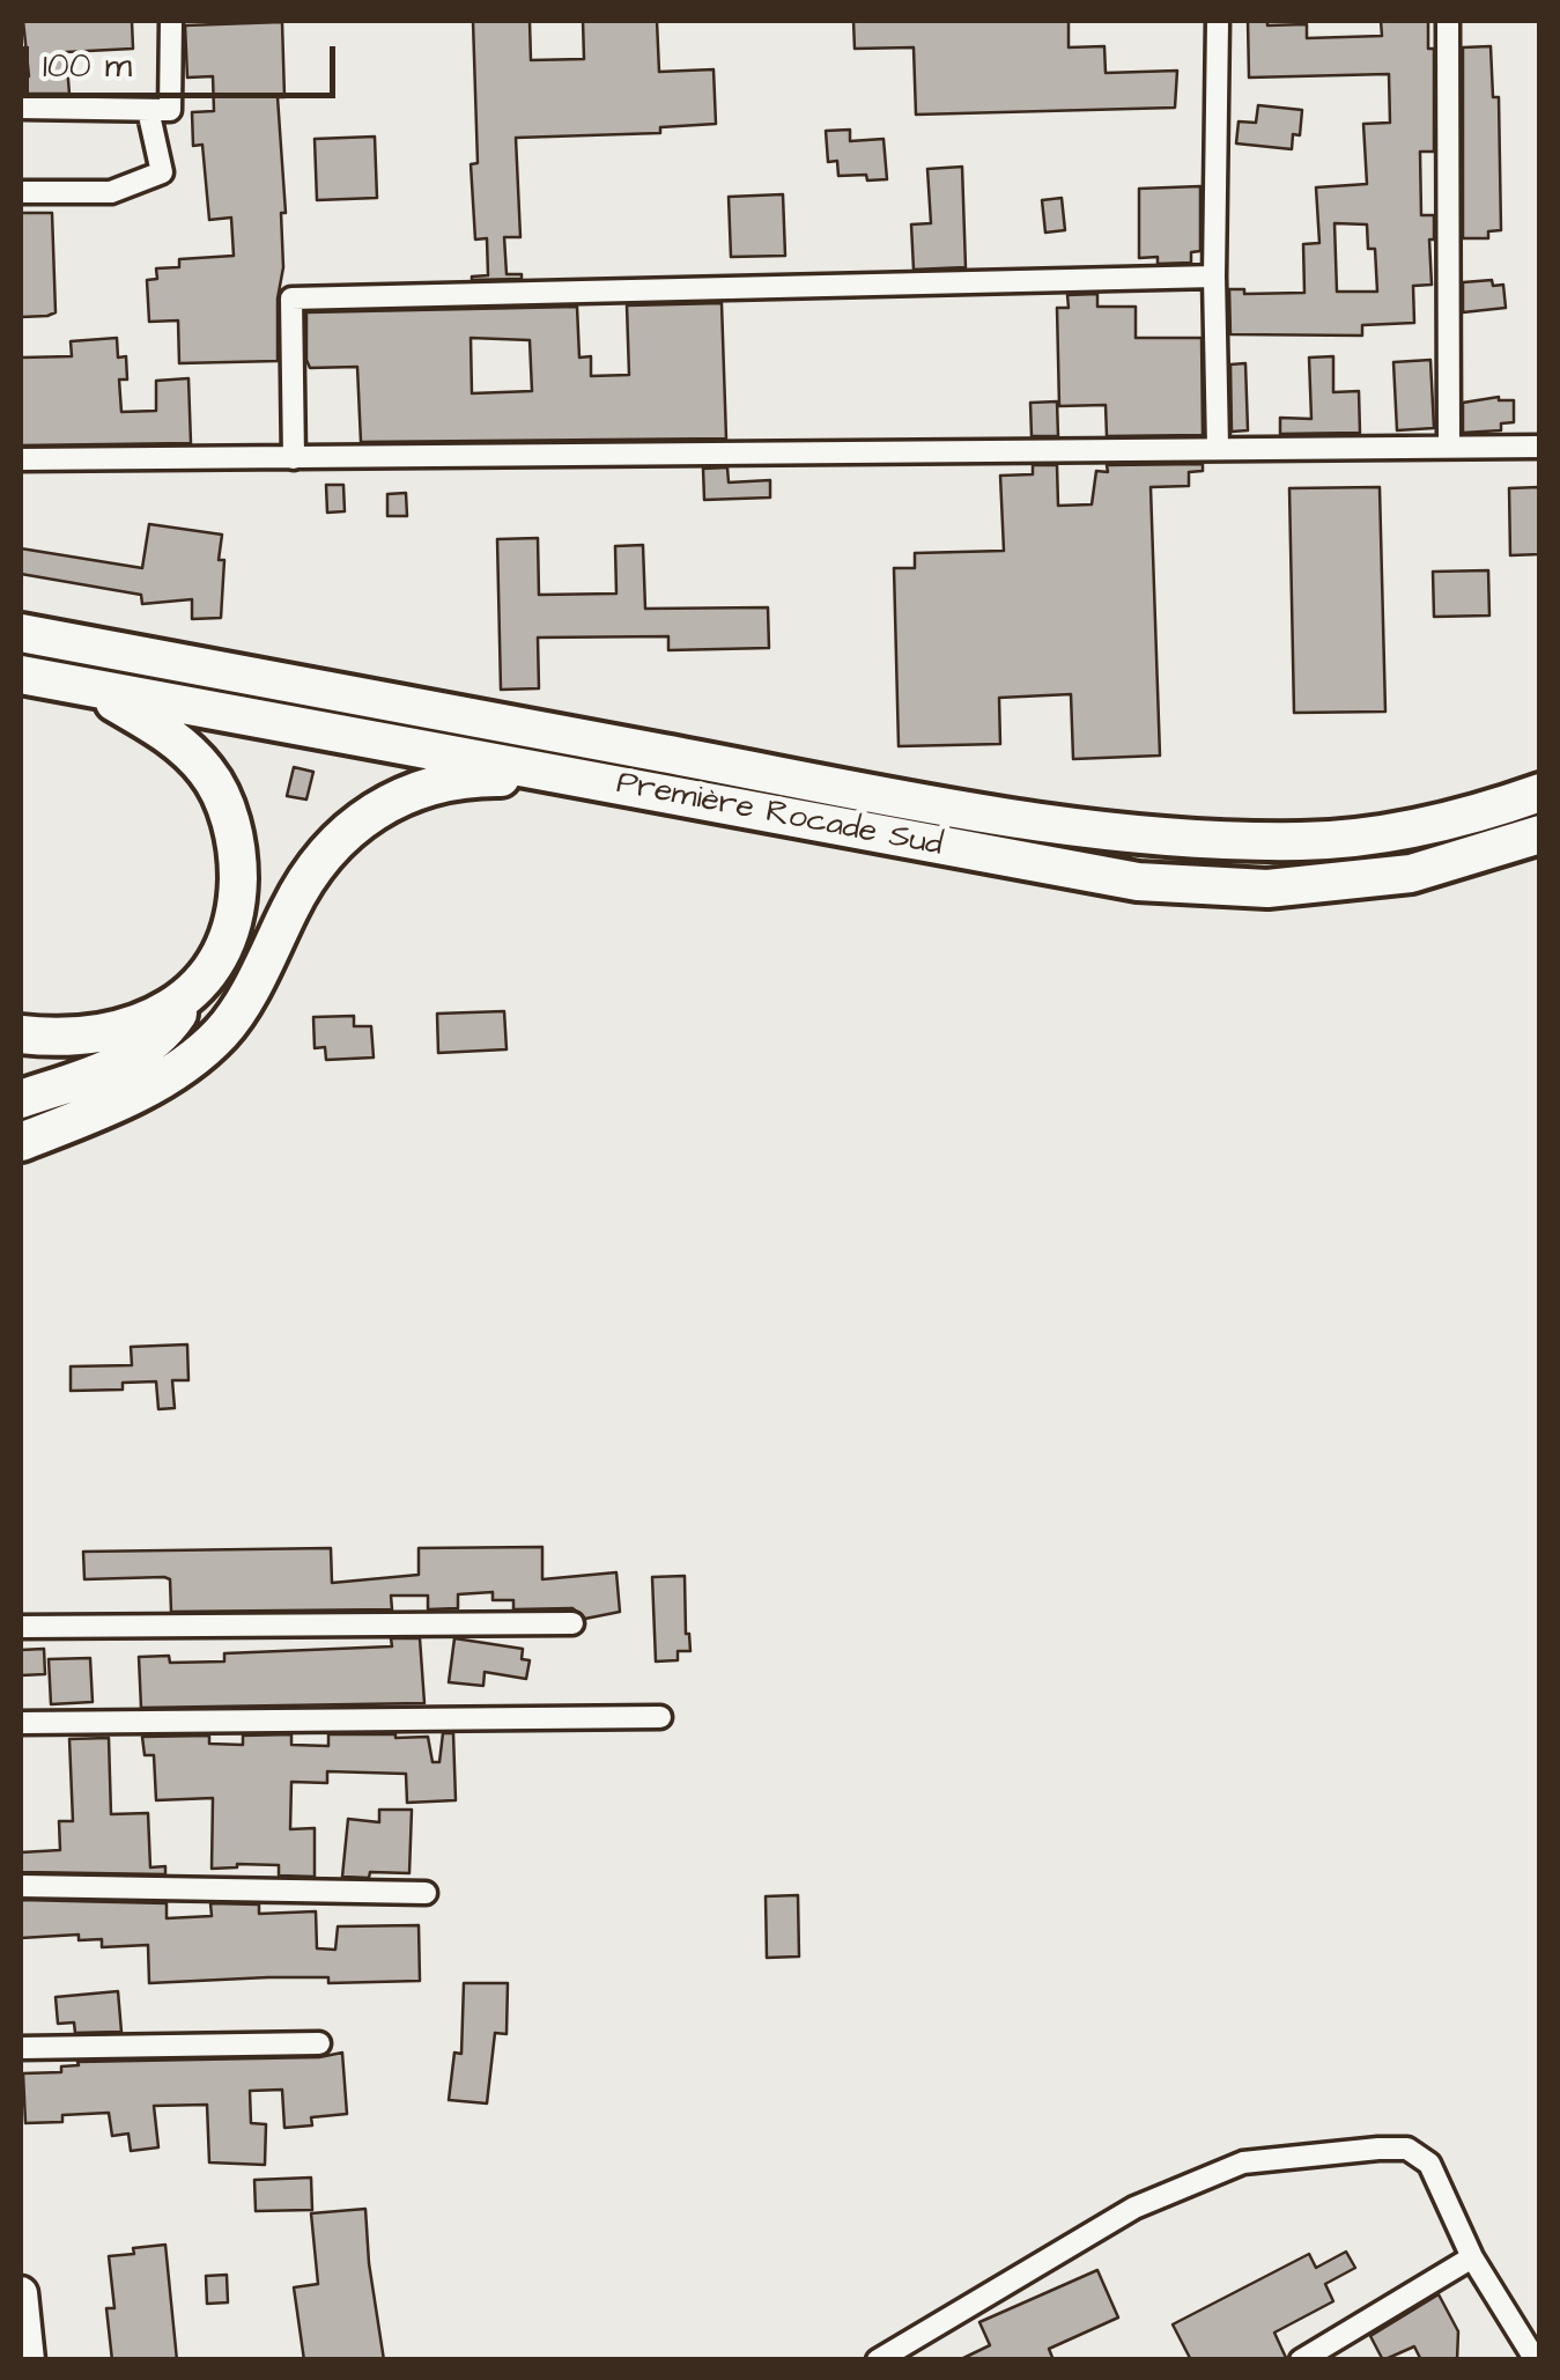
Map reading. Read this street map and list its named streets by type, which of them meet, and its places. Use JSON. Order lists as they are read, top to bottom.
{
  "streets": {
    "highway": ["Première Rocade Sud"]
  },
  "scale_bar": "100 m"
}
